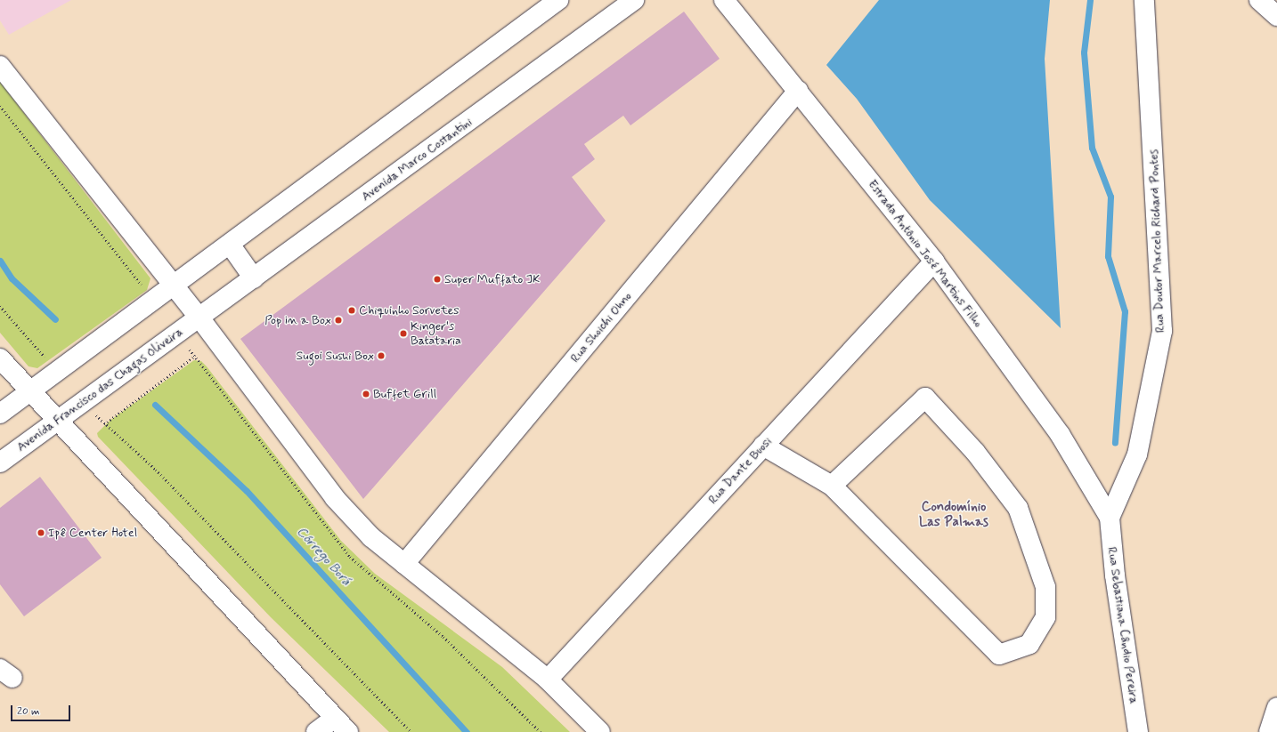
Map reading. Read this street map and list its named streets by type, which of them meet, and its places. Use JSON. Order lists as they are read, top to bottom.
{
  "streets": {
    "main road": [
      "Avenida Marco Costantini",
      "Rua Doutor Marcelo Richard Pontes",
      "Estrada Antônio José Martins Filho",
      "Rua Shoichi Ohno",
      "Avenida Francisco das Chagas Oliveira",
      "Rua Dante Buosi",
      "Rua Sebastiana Cândio Pereira"
    ]
  },
  "crossings": [
    ["Avenida Marco Costantini", "Avenida Francisco das Chagas Oliveira"],
    ["Rua Doutor Marcelo Richard Pontes", "Estrada Antônio José Martins Filho"],
    ["Rua Doutor Marcelo Richard Pontes", "Rua Sebastiana Cândio Pereira"],
    ["Estrada Antônio José Martins Filho", "Rua Shoichi Ohno"],
    ["Estrada Antônio José Martins Filho", "Rua Dante Buosi"],
    ["Estrada Antônio José Martins Filho", "Rua Sebastiana Cândio Pereira"]
  ],
  "districts": ["Condomínio Las Palmas"],
  "water": ["Córrego Borá"],
  "places": [
    "Super Muffato JK",
    "Chiquinho Sorvetes",
    "Pop in a Box",
    "Kinger's Batataria",
    "Sugoi Sushi Box",
    "Buffet Grill",
    "Ipê Center Hotel"
  ],
  "scale_bar": "20 m"
}
